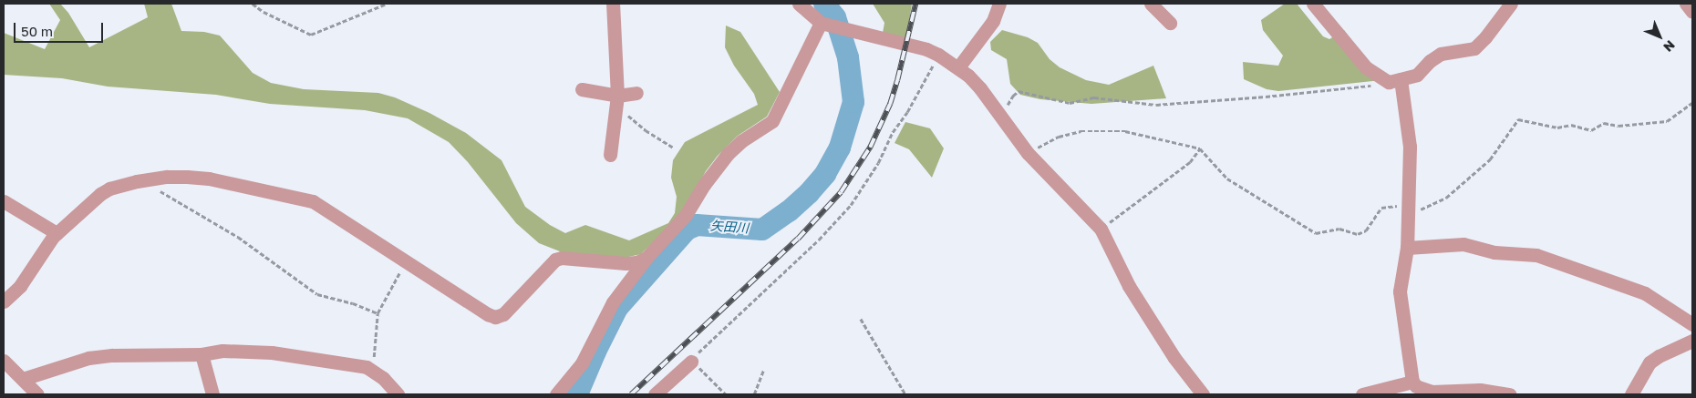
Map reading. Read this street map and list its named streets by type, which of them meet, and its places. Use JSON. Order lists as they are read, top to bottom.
{
  "water": ["矢田川"],
  "scale_bar": "50 m",
  "north": "bottom right"
}
